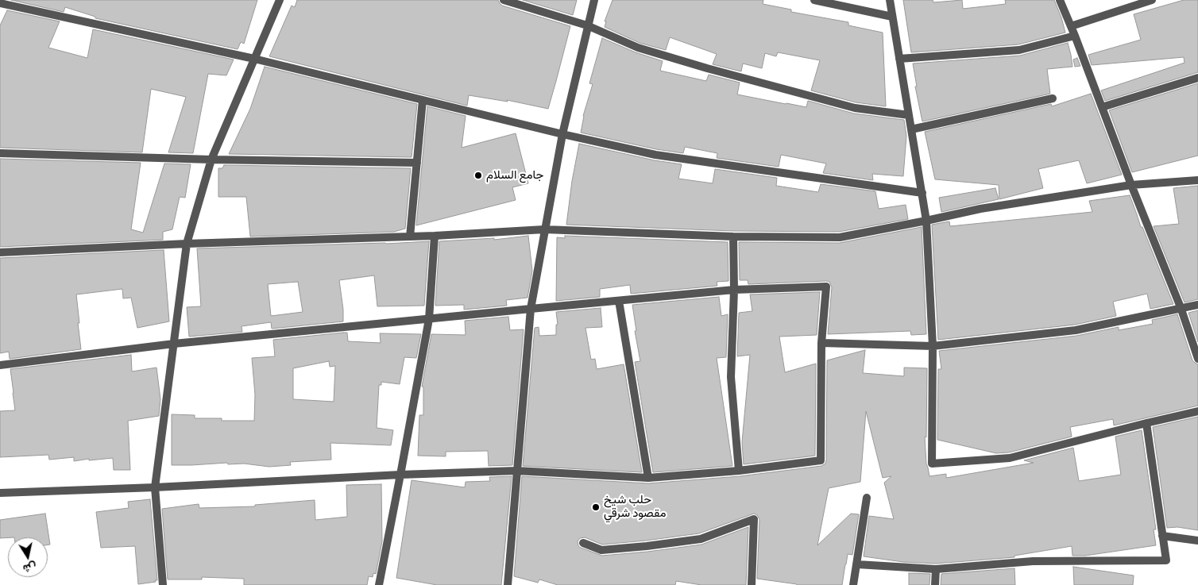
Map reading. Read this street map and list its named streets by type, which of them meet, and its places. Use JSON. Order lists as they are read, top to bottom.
{
  "places": ["جامع السلام", "حلب شيخ مقصود شرقي"],
  "north": "bottom"
}
